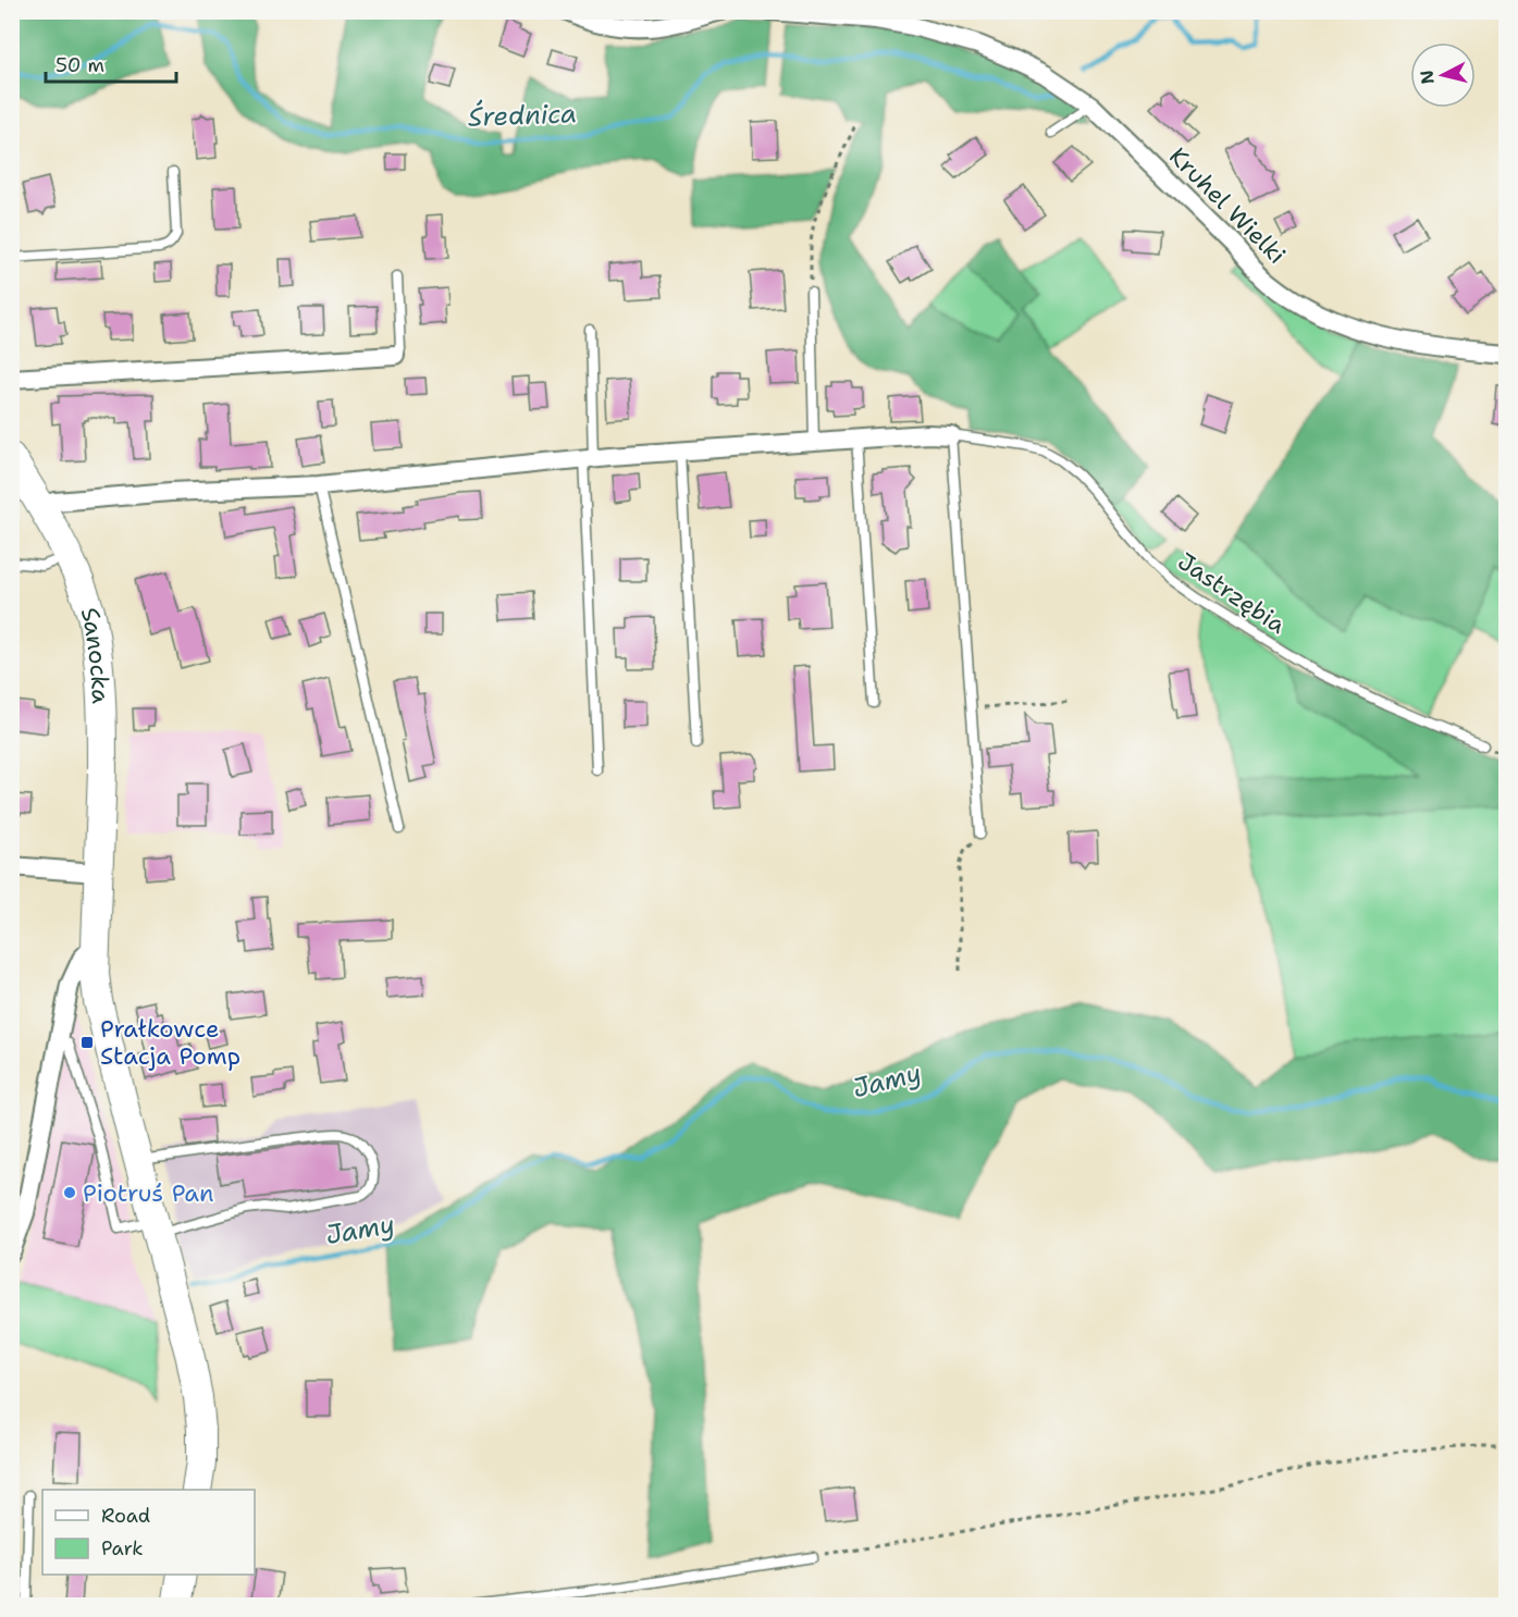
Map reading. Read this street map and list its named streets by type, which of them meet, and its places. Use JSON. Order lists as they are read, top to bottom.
{
  "streets": {
    "main road": ["Sanocka"],
    "street": ["Kruhel Wielki"],
    "lane": ["Jastrzębia"]
  },
  "water": ["Średnica", "Jamy"],
  "places": {
    "transit": ["Prałkowce Stacja Pomp"],
    "other": ["Piotruś Pan"]
  },
  "legend": ["Road", "Park"],
  "scale_bar": "50 m",
  "north": "left"
}
